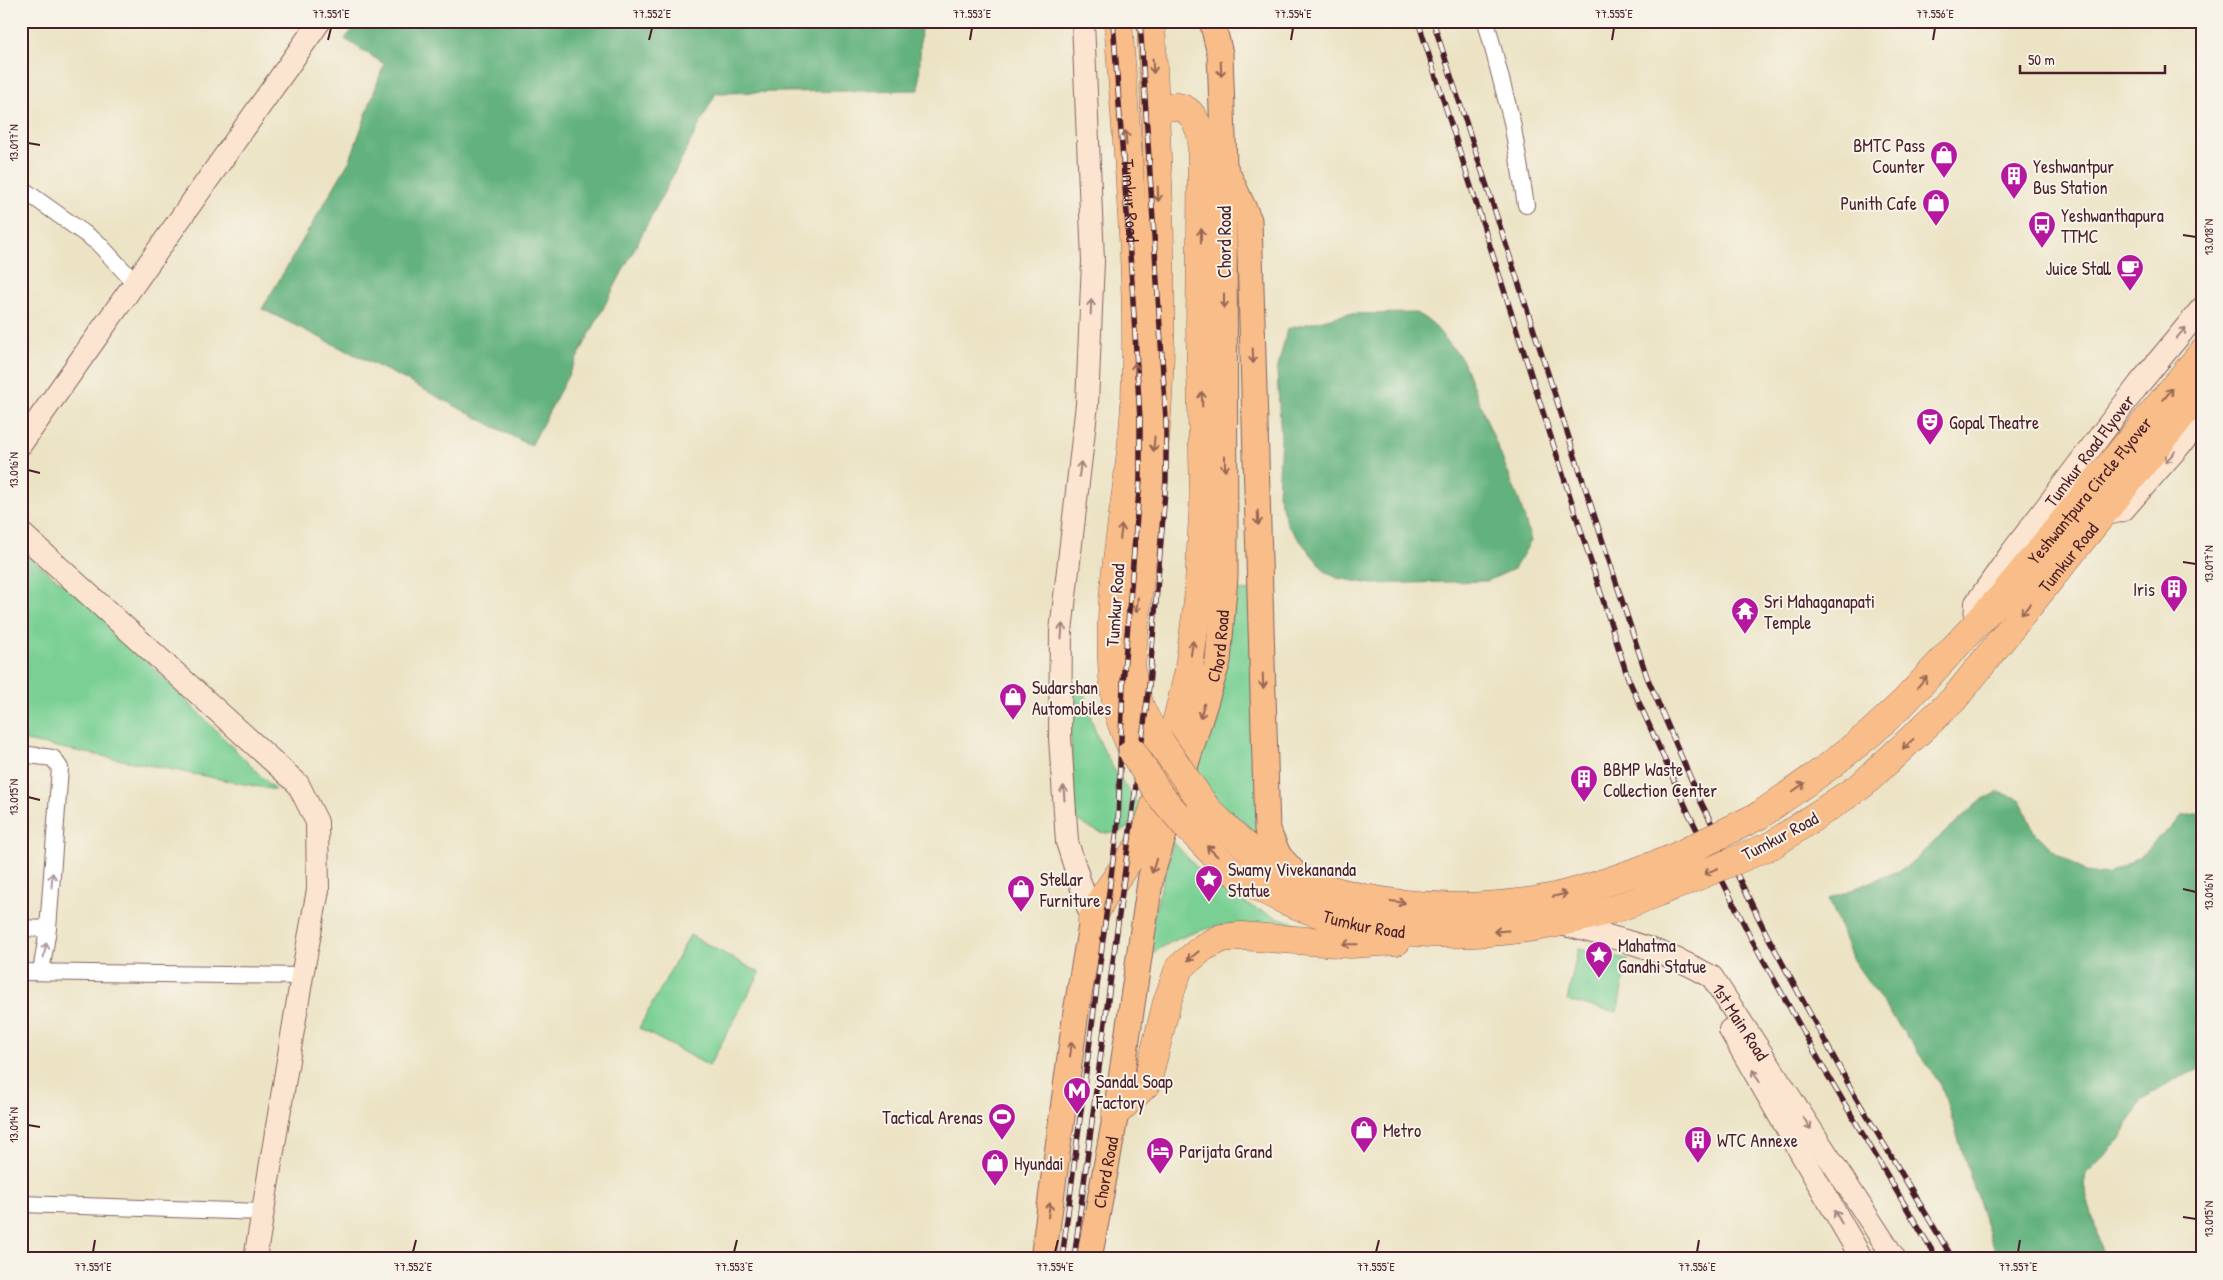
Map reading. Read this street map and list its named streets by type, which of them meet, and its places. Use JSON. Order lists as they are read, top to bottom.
{
  "streets": {
    "highway": ["Tumkur Road", "Yeshwantpura Circle Flyover"],
    "main road": ["Chord Road", "Tumkur Road Flyover", "1st Main Road"]
  },
  "crossings": [
    ["Tumkur Road", "Tumkur Road Flyover"],
    ["Tumkur Road", "Yeshwantpura Circle Flyover"],
    ["Tumkur Road Flyover", "Yeshwantpura Circle Flyover"]
  ],
  "one_way": ["Tumkur Road Flyover"],
  "places": {
    "shop": [
      "BMTC Pass Counter",
      "Punith Cafe",
      "Sudarshan Automobiles",
      "Stellar Furniture",
      "Metro",
      "Hyundai"
    ],
    "building": [
      "Yeshwantpur Bus Station",
      "Iris",
      "BBMP Waste Collection Center",
      "WTC Annexe"
    ],
    "bus stop": ["Yeshwanthapura TTMC"],
    "cafe": ["Juice Stall"],
    "theatre": ["Gopal Theatre"],
    "temple": ["Sri Mahaganapati Temple"],
    "place": ["Swamy Vivekananda Statue", "Mahatma Gandhi Statue"],
    "metro station": ["Sandal Soap Factory"],
    "sports": ["Tactical Arenas"],
    "hotel": ["Parijata Grand"]
  },
  "scale_bar": "50 m",
  "coordinates": [
    "77.551°E",
    "77.552°E",
    "77.553°E",
    "77.554°E",
    "77.555°E",
    "77.556°E",
    "13.017°N",
    "13.018°N",
    "13.016°N",
    "13.015°N",
    "13.014°N",
    "77.557°E"
  ]
}
